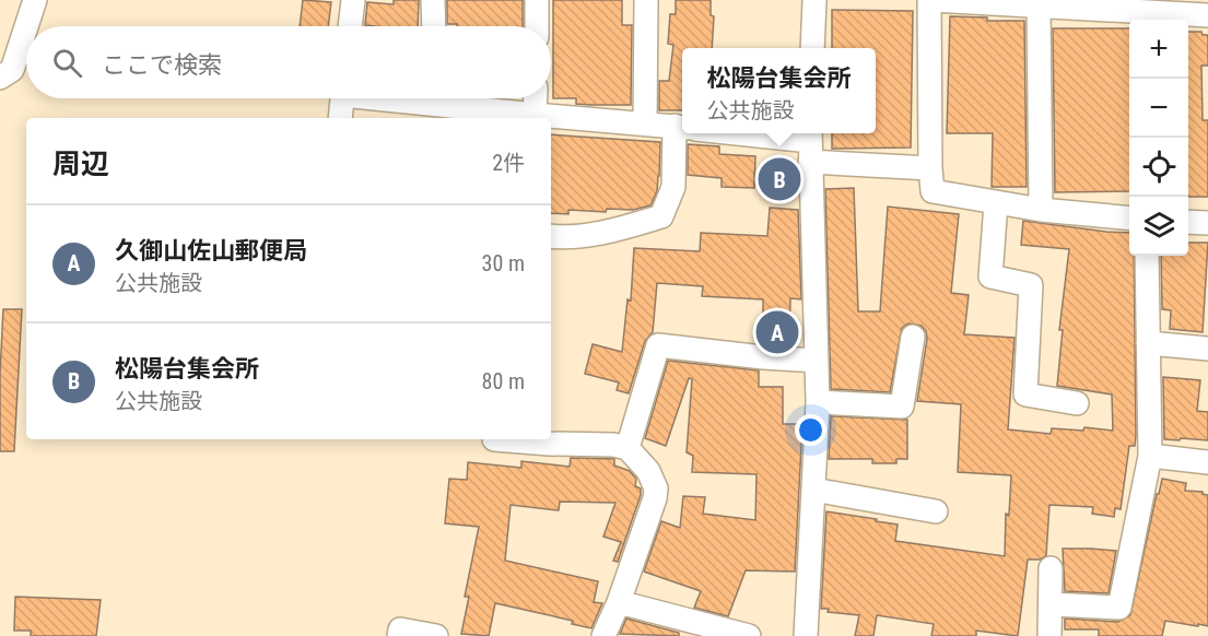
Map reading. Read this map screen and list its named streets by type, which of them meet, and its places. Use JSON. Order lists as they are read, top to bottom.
{
  "page": {
    "map_buttons": ["+", "−"],
    "search": "ここで検索",
    "popup": ["松陽台集会所", "公共施設"],
    "heading": ["周辺", "2件"],
    "pins": ["B", "A"],
    "list": [
      {
        "mark": "A",
        "name": "久御山佐山郵便局",
        "note": "公共施設",
        "value": "30 m"
      },
      {
        "mark": "B",
        "name": "松陽台集会所",
        "note": "公共施設",
        "value": "80 m"
      }
    ]
  }
}
